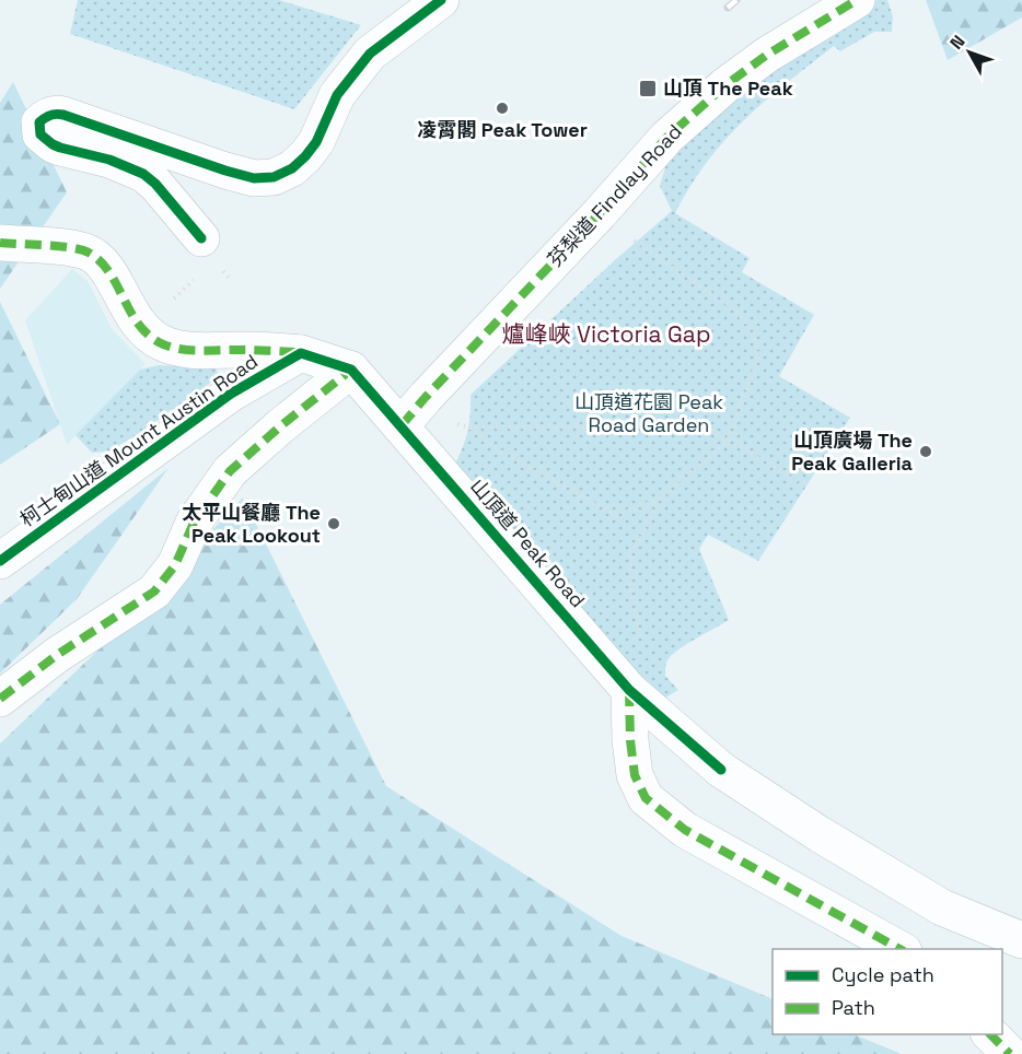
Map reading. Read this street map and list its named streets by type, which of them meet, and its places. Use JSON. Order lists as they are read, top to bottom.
{
  "streets": {
    "street": ["芬梨道 Findlay Road", "柯士甸山道 Mount Austin Road", "山頂道 Peak Road"]
  },
  "crossings": [
    ["芬梨道 Findlay Road", "山頂道 Peak Road"],
    ["柯士甸山道 Mount Austin Road", "山頂道 Peak Road"]
  ],
  "districts": ["爐峰峽 Victoria Gap"],
  "parks": ["山頂道花園 Peak Road Garden"],
  "places": {
    "transit": ["山頂 The Peak"],
    "other": ["凌霄閣 Peak Tower", "山頂廣場 The Peak Galleria", "太平山餐廳 The Peak Lookout"]
  },
  "legend": ["Cycle path", "Path"],
  "north": "top left"
}
